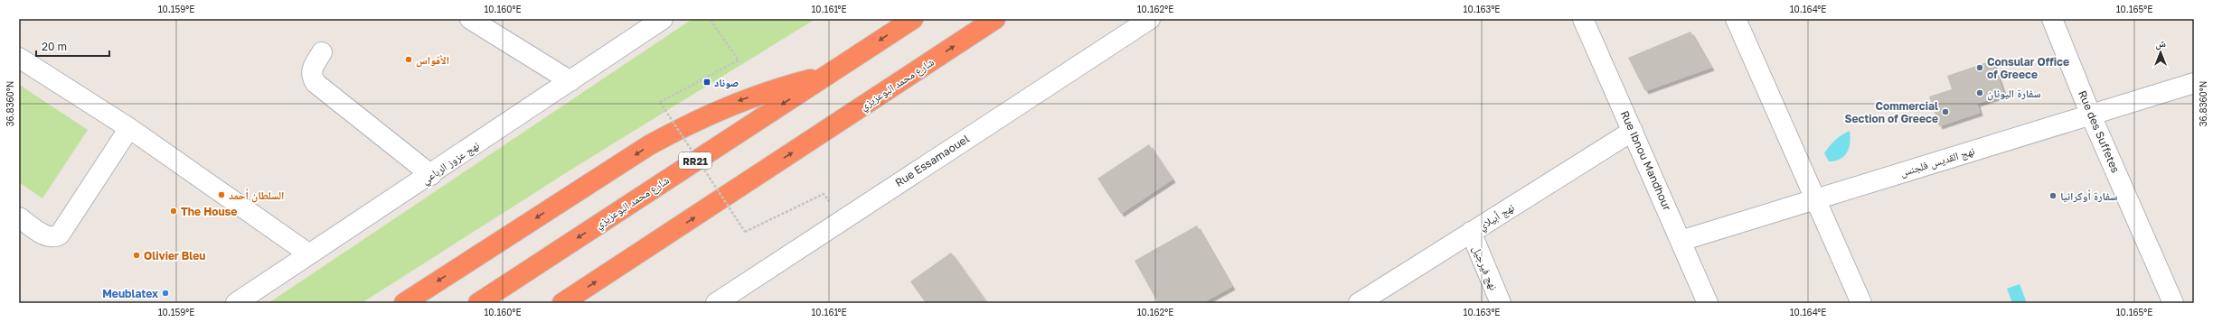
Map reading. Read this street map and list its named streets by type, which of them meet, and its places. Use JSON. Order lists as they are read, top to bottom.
{
  "streets": {
    "highway": ["شارع محمد البوعزيزي", "RR21"],
    "street": [
      "Rue des Suffetes",
      "Rue Essamaouel",
      "Rue Ibnou Mandhour",
      "نهج القديس فلجنس",
      "نهج عزوز الرباعي",
      "نهج أبيلاي",
      "نهج فيرجيل"
    ]
  },
  "crossings": [
    ["Rue des Suffetes", "نهج القديس فلجنس"],
    ["Rue Ibnou Mandhour", "نهج القديس فلجنس"],
    ["Rue Ibnou Mandhour", "نهج أبيلاي"],
    ["نهج أبيلاي", "نهج فيرجيل"]
  ],
  "places": {
    "other": [
      "الأقواس",
      "Consular Office of Greece",
      "سفارة اليونان",
      "Commercial Section of Greece",
      "السلطان أحمد",
      "سفارة أوكرانيا",
      "The House",
      "Olivier Bleu",
      "Meublatex"
    ],
    "transit": ["صوناد"]
  },
  "scale_bar": "20 m",
  "north": "top",
  "coordinates": [
    "10.159°E",
    "10.160°E",
    "10.161°E",
    "10.162°E",
    "10.163°E",
    "10.164°E",
    "10.165°E",
    "36.8360°N"
  ]
}
